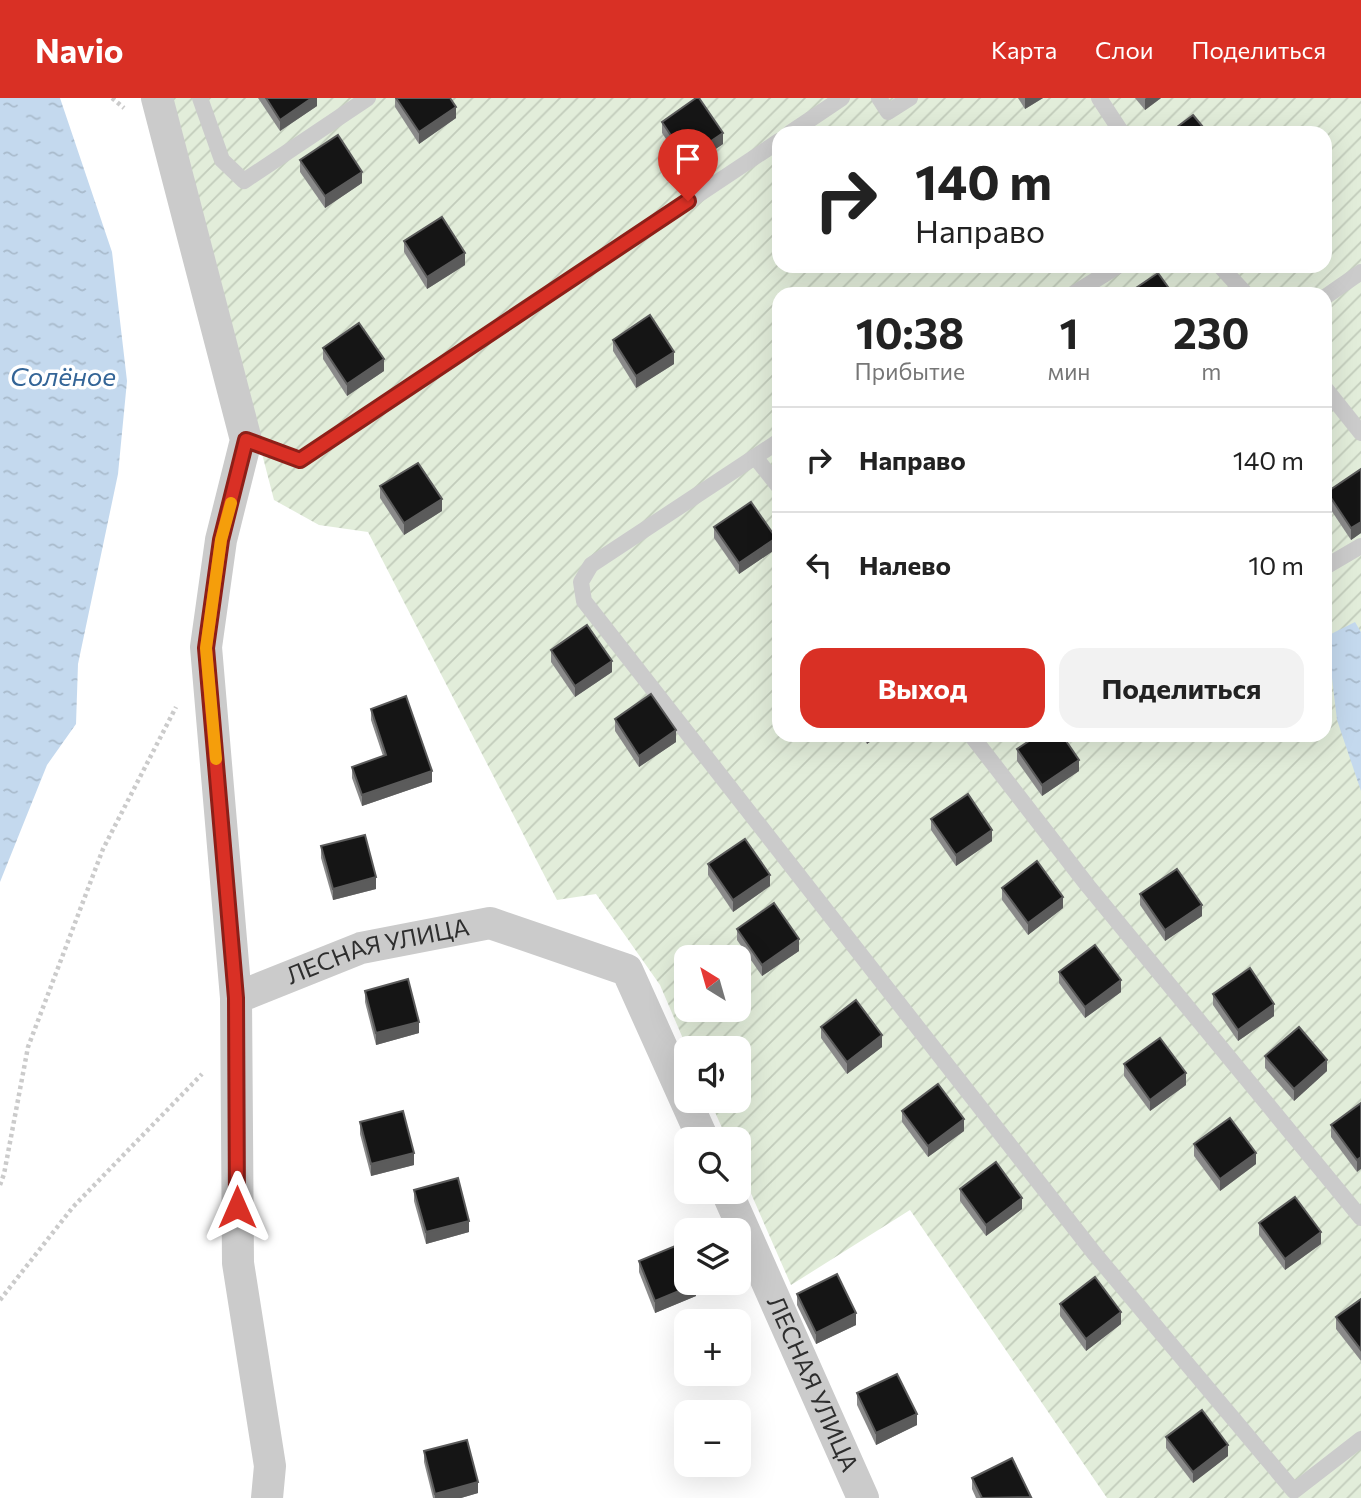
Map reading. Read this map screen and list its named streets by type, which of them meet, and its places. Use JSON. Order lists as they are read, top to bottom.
{
  "streets": {
    "street": ["ЛЕСНАЯ УЛИЦА"]
  },
  "water": ["Солёное"],
  "north": "top left",
  "page": {
    "header": "Navio",
    "nav": ["Карта", "Слои", "Поделиться"],
    "turn": ["140 m", "Направо"],
    "eta": [
      "10:38",
      "Прибытие",
      "1",
      "мин",
      "230",
      "m"
    ],
    "list": [
      {
        "name": "Направо",
        "value": "140 m"
      },
      {
        "name": "Налево",
        "value": "10 m"
      }
    ],
    "buttons": ["Выход", "Поделиться"],
    "map_buttons": ["+", "−"]
  }
}
